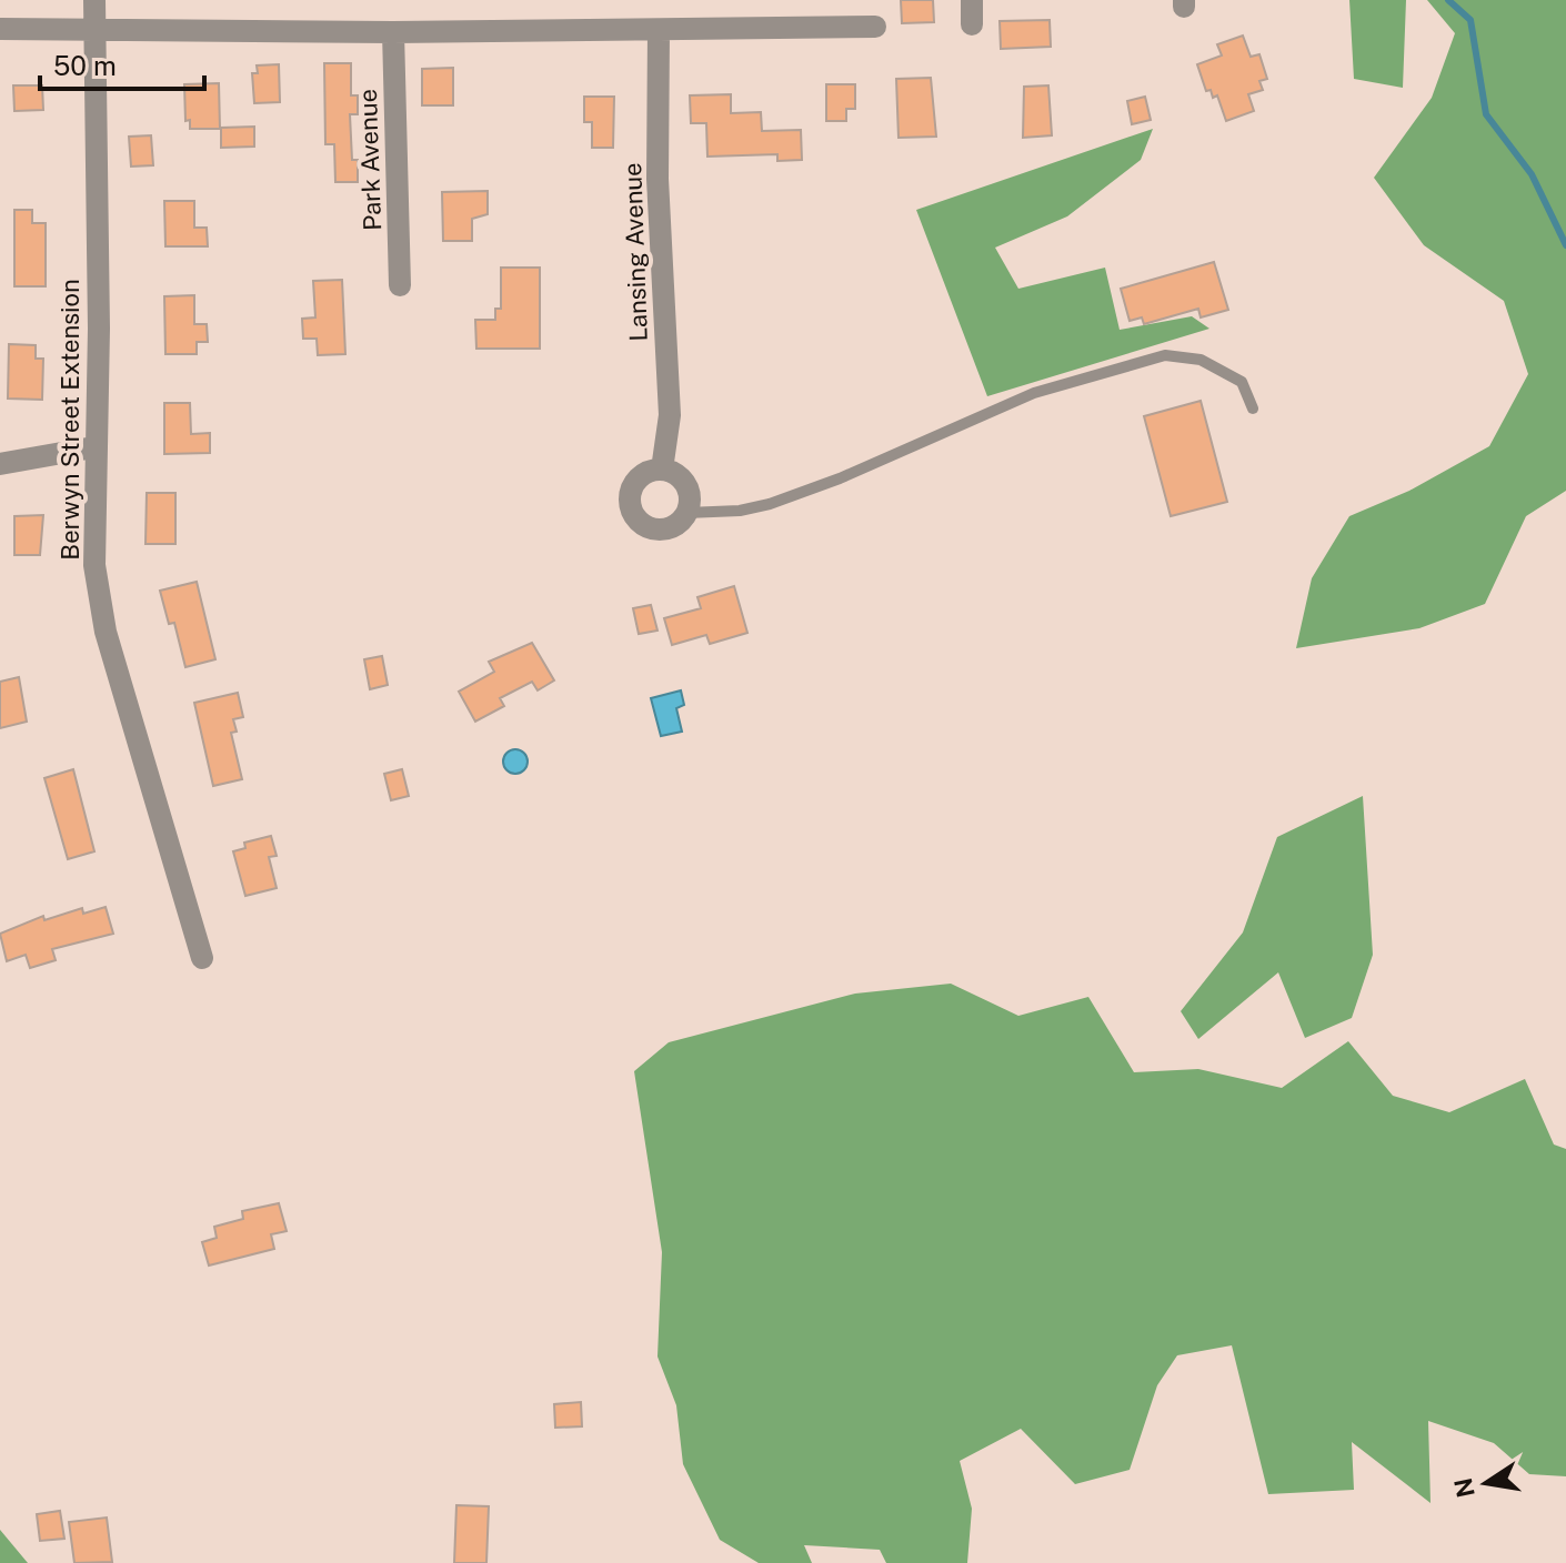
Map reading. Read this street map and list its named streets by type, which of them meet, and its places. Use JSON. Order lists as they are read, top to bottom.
{
  "streets": {
    "street": ["Park Avenue", "Lansing Avenue", "Berwyn Street Extension"]
  },
  "scale_bar": "50 m",
  "north": "left"
}
